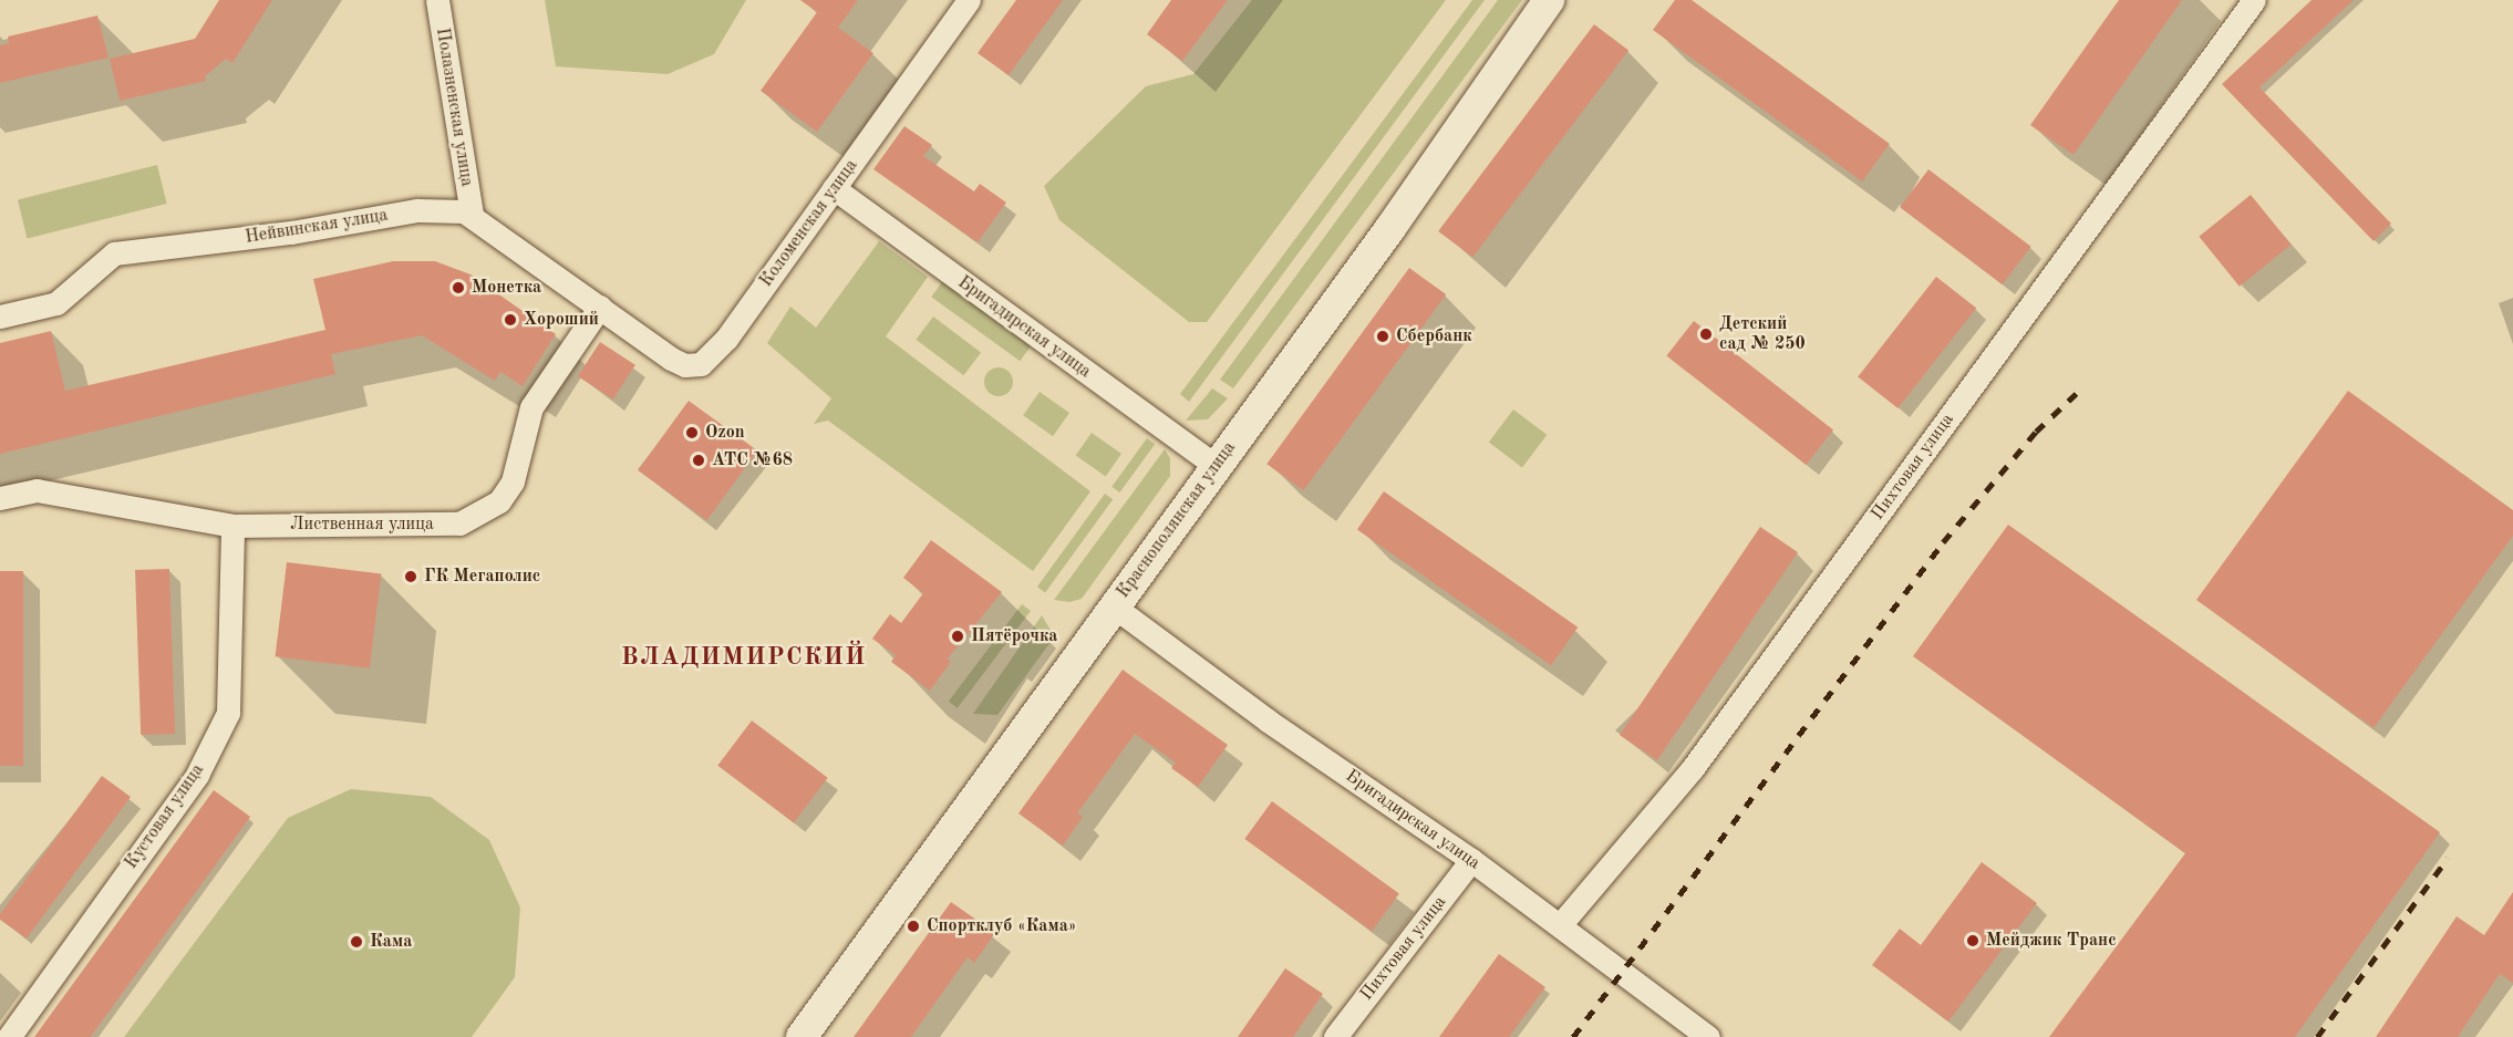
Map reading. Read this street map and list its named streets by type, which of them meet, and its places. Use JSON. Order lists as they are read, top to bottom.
{
  "streets": {
    "main road": ["Краснополянская улица"],
    "street": [
      "Полазненская улица",
      "Коломенская улица",
      "Нейвинская улица",
      "Бригадирская улица",
      "Пихтовая улица",
      "Лиственная улица",
      "Кустовая улица"
    ]
  },
  "crossings": [
    ["Полазненская улица", "Нейвинская улица"],
    ["Коломенская улица", "Бригадирская улица"],
    ["Коломенская улица", "Лиственная улица"],
    ["Бригадирская улица", "Пихтовая улица"],
    ["Бригадирская улица", "Краснополянская улица"],
    ["Лиственная улица", "Кустовая улица"]
  ],
  "districts": ["ВЛАДИМИРСКИЙ"],
  "places": [
    "Монетка",
    "Хороший",
    "Детский сад № 250",
    "Сбербанк",
    "Ozon",
    "АТС №68",
    "ГК Мегаполис",
    "Пятёрочка",
    "Спортклуб «Кама»",
    "Мейджик Транс",
    "Кама"
  ]
}
